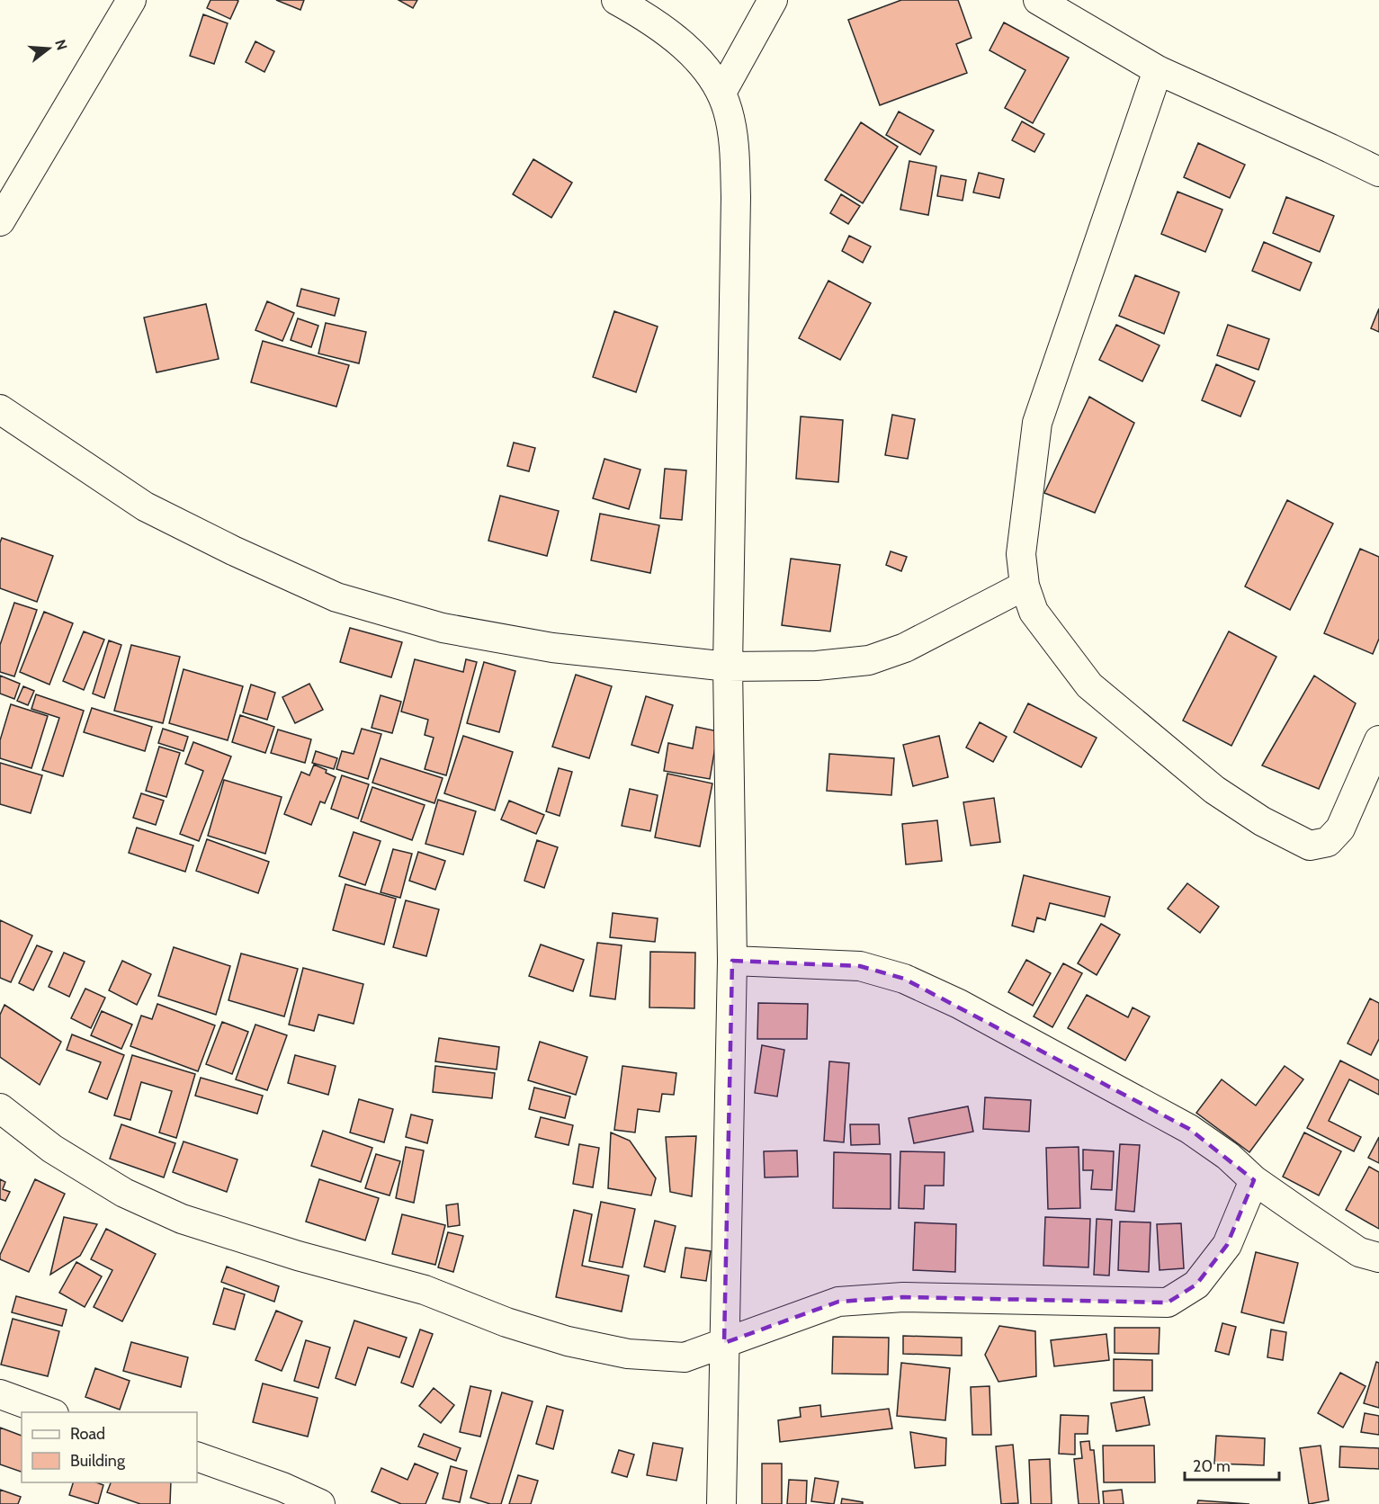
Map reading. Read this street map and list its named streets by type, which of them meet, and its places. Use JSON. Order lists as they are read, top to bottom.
{
  "legend": ["Road", "Building"],
  "scale_bar": "20 m",
  "north": "right"
}
